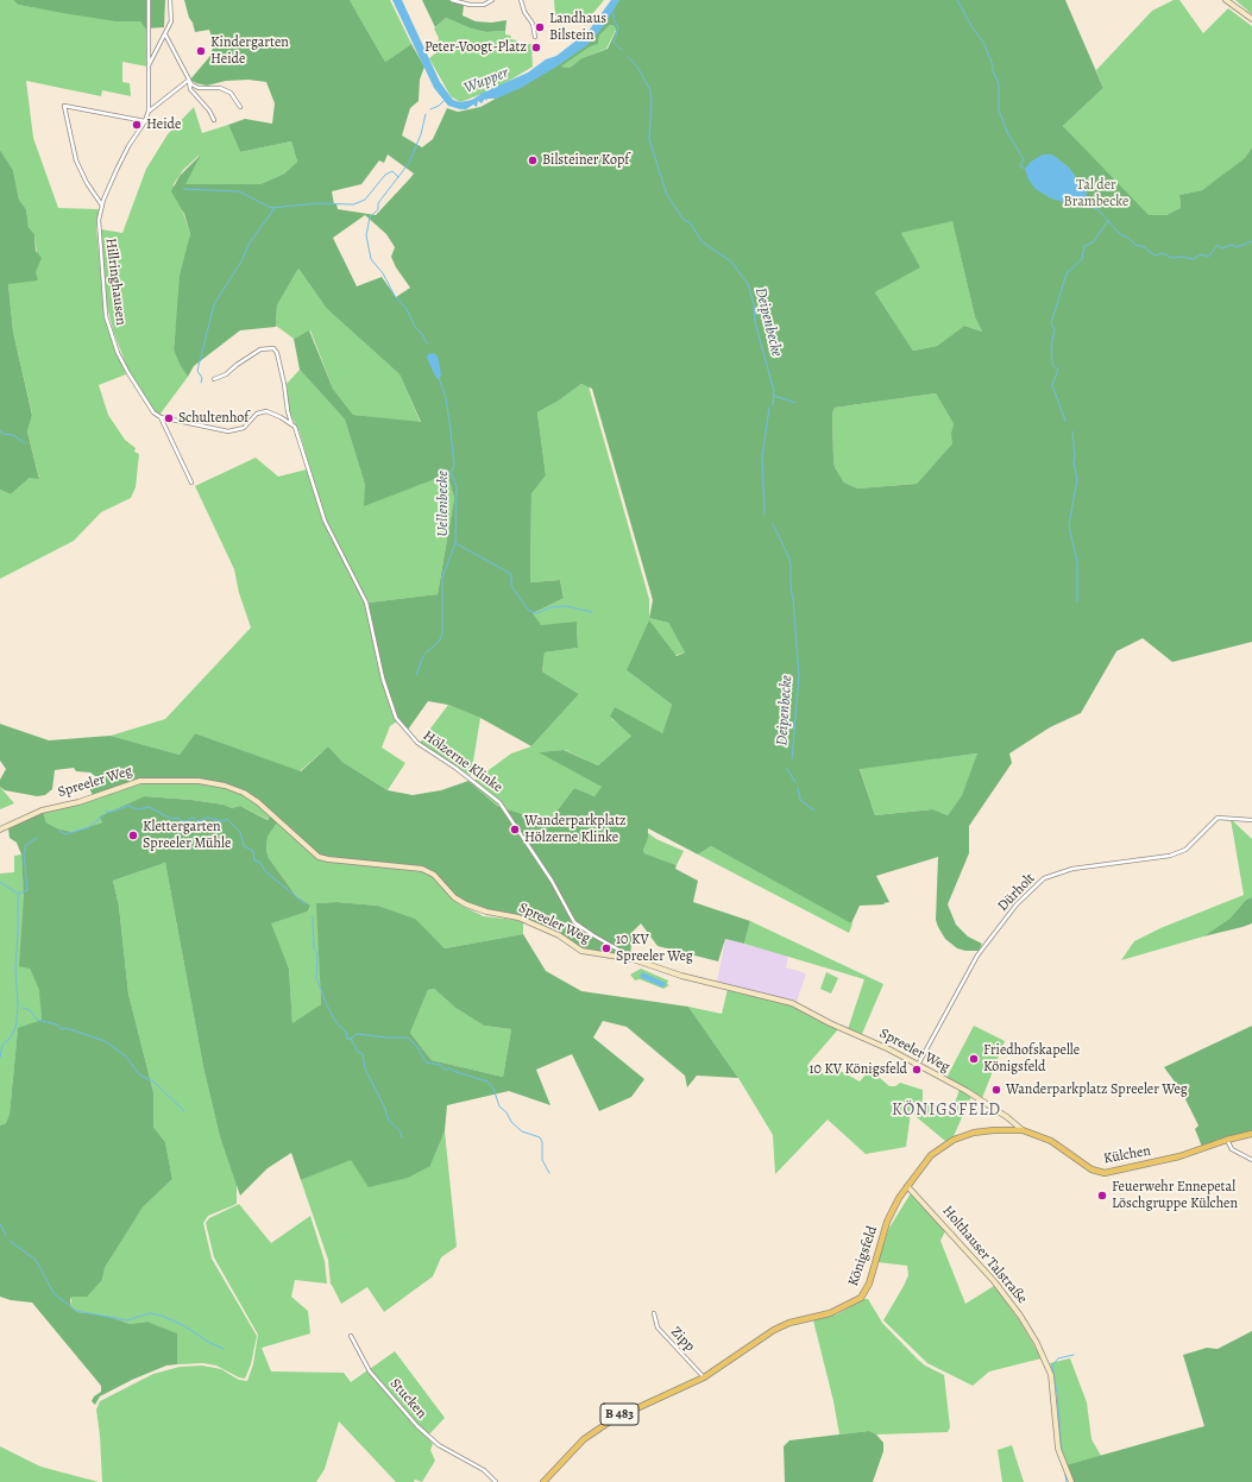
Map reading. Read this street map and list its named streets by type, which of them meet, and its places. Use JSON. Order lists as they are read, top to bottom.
{
  "streets": {
    "main road": ["Külchen", "Königsfeld", "B 483"],
    "street": [
      "Hillringhausen",
      "Hölzerne Klinke",
      "Spreeler Weg",
      "Dürholt",
      "Holthauser Talstraße",
      "Zipp",
      "Stucken"
    ]
  },
  "crossings": [
    ["Hölzerne Klinke", "Spreeler Weg"],
    ["Spreeler Weg", "Dürholt"],
    ["Spreeler Weg", "Külchen"],
    ["Spreeler Weg", "Königsfeld"],
    ["Külchen", "Königsfeld"],
    ["Holthauser Talstraße", "Königsfeld"],
    ["Königsfeld", "Zipp"],
    ["Königsfeld", "B 483"],
    ["Zipp", "B 483"]
  ],
  "districts": ["KÖNIGSFELD"],
  "water": ["Wupper", "Deipenbecke", "Uellenbecke"],
  "parks": ["Tal der Brambecke"],
  "places": [
    "Landhaus Bilstein",
    "Peter-Voogt-Platz",
    "Kindergarten Heide",
    "Heide",
    "Bilsteiner Kopf",
    "Schultenhof",
    "Wanderparkplatz Hölzerne Klinke",
    "Klettergarten Spreeler Mühle",
    "10 KV Spreeler Weg",
    "Friedhofskapelle Königsfeld",
    "10 KV Königsfeld",
    "Wanderparkplatz Spreeler Weg",
    "Feuerwehr Ennepetal Löschgruppe Külchen"
  ]
}
